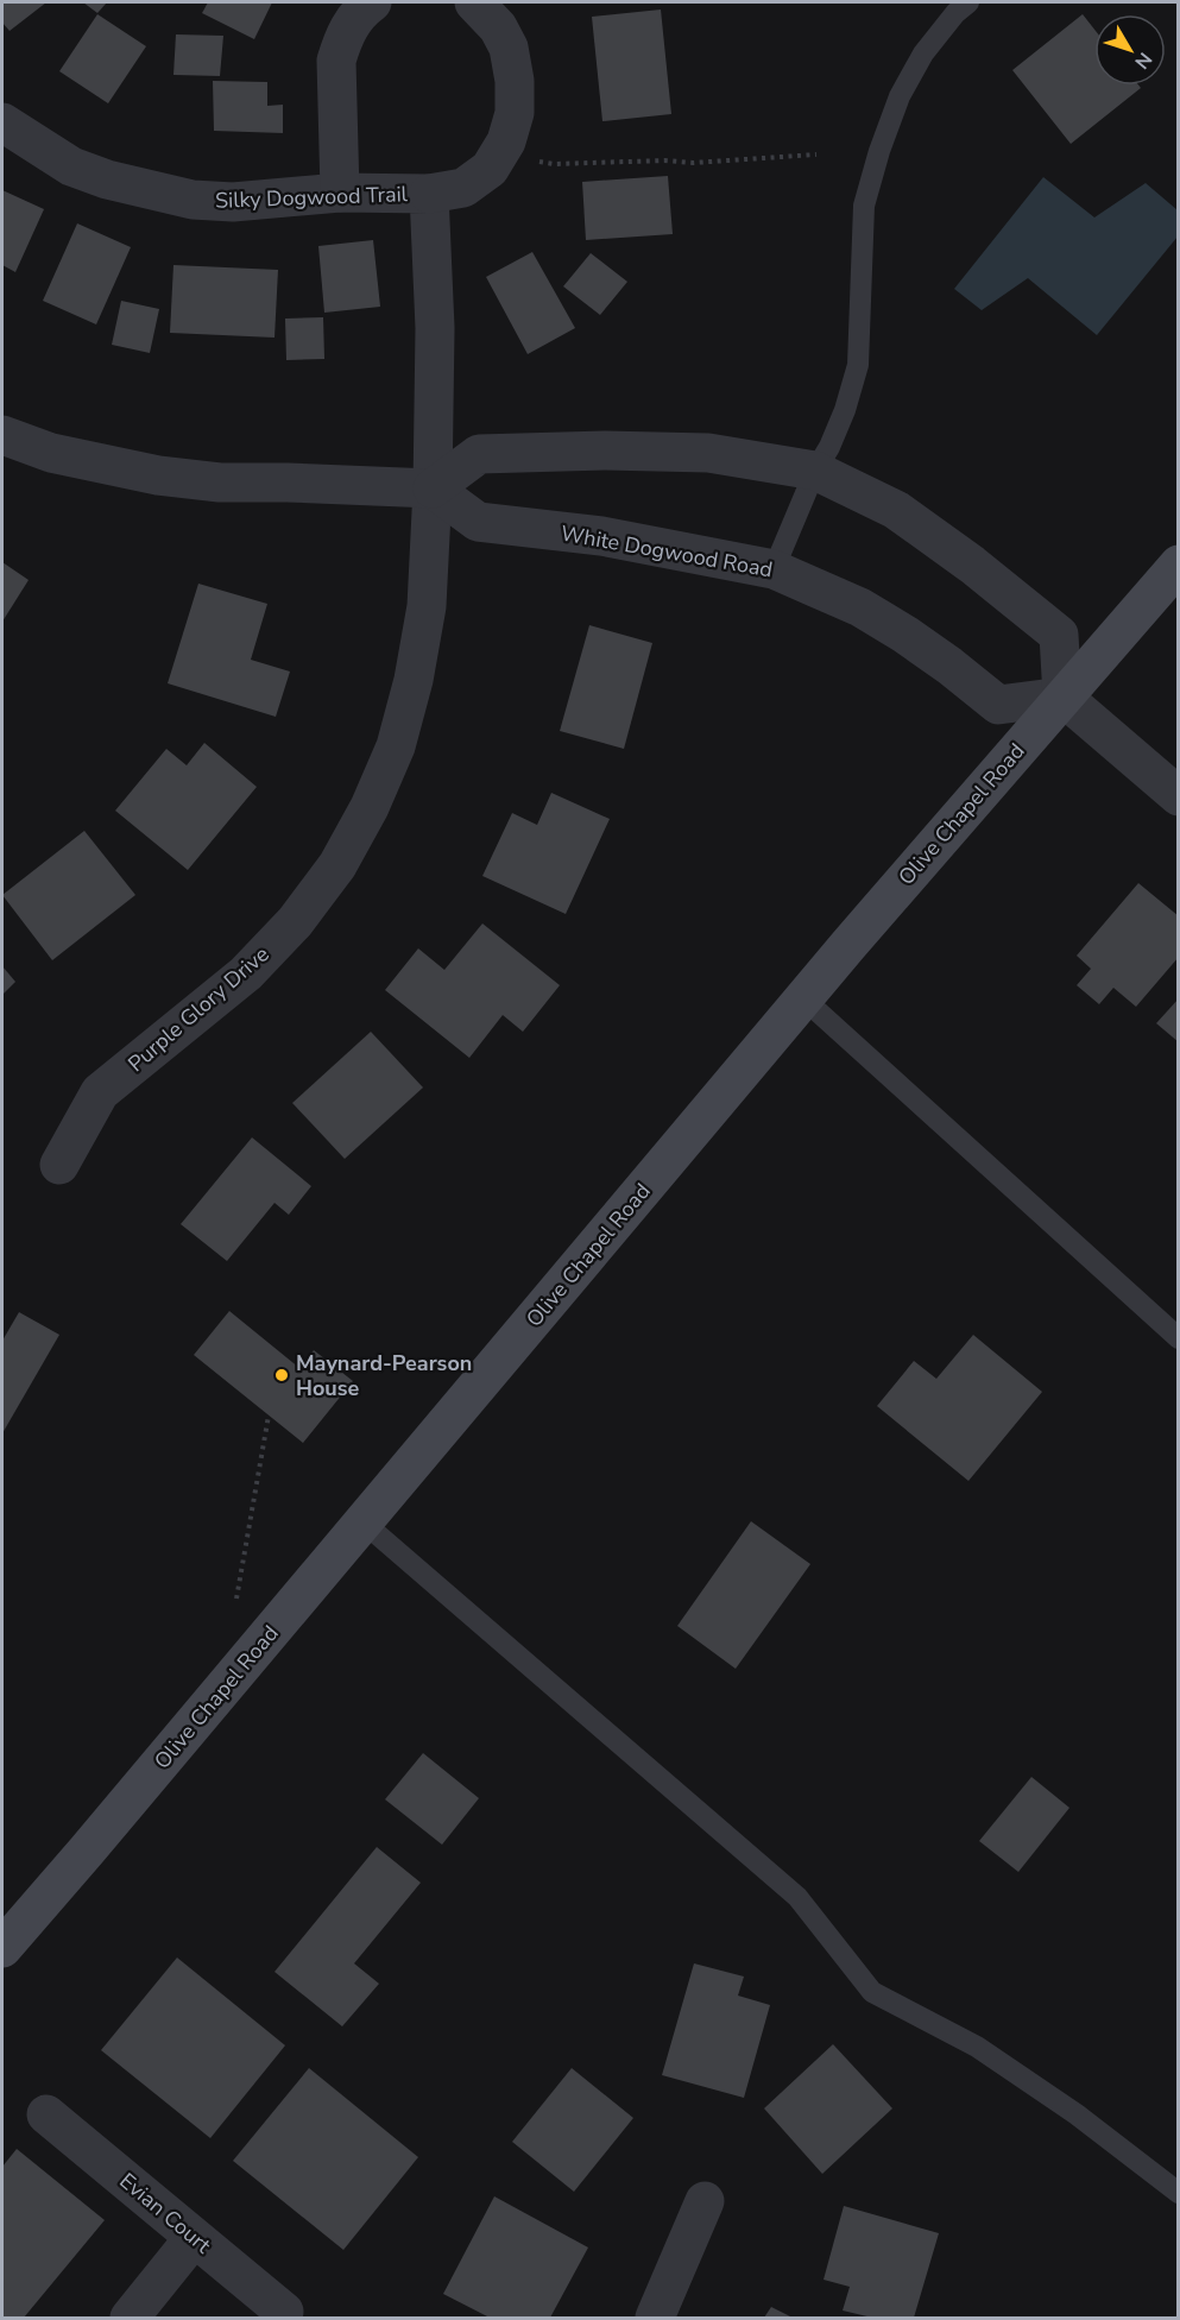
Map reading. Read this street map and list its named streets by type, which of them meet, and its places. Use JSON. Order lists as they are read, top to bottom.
{
  "streets": {
    "main road": ["Olive Chapel Road"],
    "street": [
      "Silky Dogwood Trail",
      "White Dogwood Road",
      "Purple Glory Drive",
      "Evian Court"
    ]
  },
  "crossings": [
    ["Silky Dogwood Trail", "White Dogwood Road"],
    ["Silky Dogwood Trail", "Purple Glory Drive"],
    ["White Dogwood Road", "Olive Chapel Road"],
    ["White Dogwood Road", "Purple Glory Drive"]
  ],
  "places": ["Maynard-Pearson House"],
  "north": "bottom right"
}
